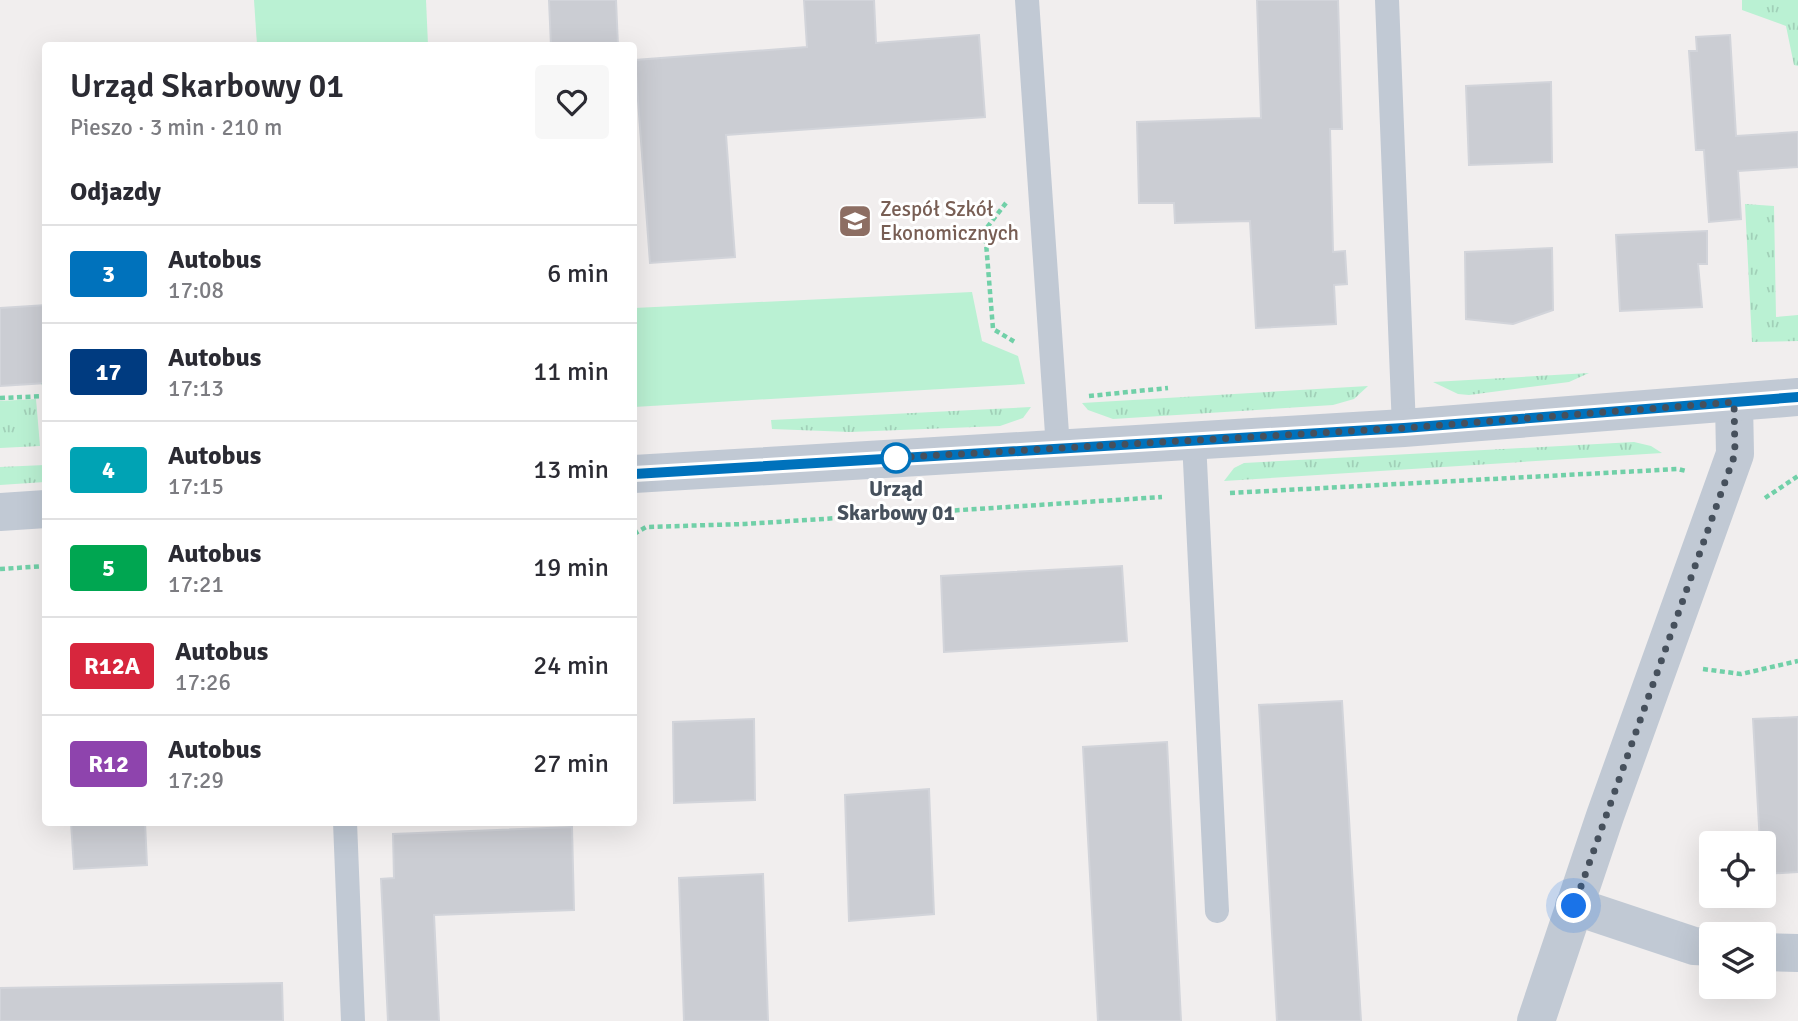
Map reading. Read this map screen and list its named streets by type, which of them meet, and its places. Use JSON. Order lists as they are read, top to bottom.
{
  "places": {
    "school or university": ["Zespół Szkół Ekonomicznych"],
    "other": ["Urząd Skarbowy 01"]
  },
  "lines": ["bus line 3"],
  "page": {
    "heading": [
      ["Urząd Skarbowy 01", "Pieszo · 3 min · 210 m"],
      "Odjazdy"
    ],
    "list": [
      {
        "mark": "3",
        "name": "Autobus",
        "note": "17:08",
        "value": "6 min"
      },
      {
        "mark": "17",
        "name": "Autobus",
        "note": "17:13",
        "value": "11 min"
      },
      {
        "mark": "4",
        "name": "Autobus",
        "note": "17:15",
        "value": "13 min"
      },
      {
        "mark": "5",
        "name": "Autobus",
        "note": "17:21",
        "value": "19 min"
      },
      {
        "mark": "R12A",
        "name": "Autobus",
        "note": "17:26",
        "value": "24 min"
      },
      {
        "mark": "R12",
        "name": "Autobus",
        "note": "17:29",
        "value": "27 min"
      }
    ]
  }
}
